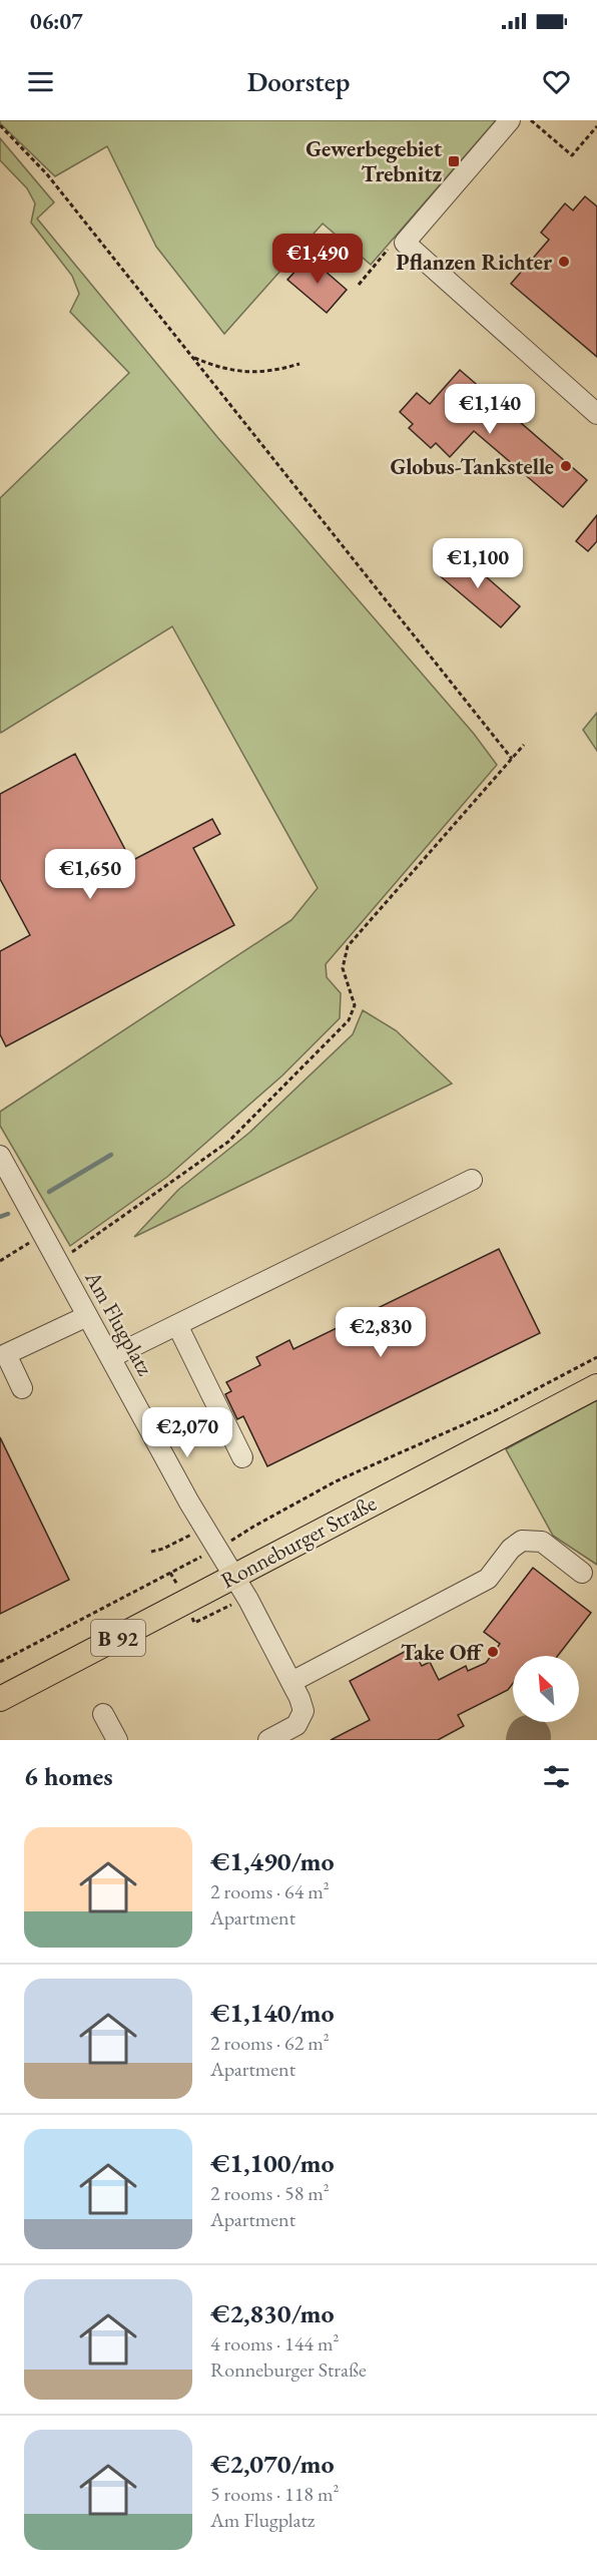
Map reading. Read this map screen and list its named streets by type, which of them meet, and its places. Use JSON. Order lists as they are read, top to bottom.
{
  "streets": {
    "main road": ["Ronneburger Straße", "B 92"],
    "street": ["Am Flugplatz"]
  },
  "crossings": [
    ["Am Flugplatz", "Ronneburger Straße"]
  ],
  "places": {
    "transit": ["Gewerbegebiet Trebnitz"],
    "other": ["Pflanzen Richter", "Globus-Tankstelle", "Take Off"]
  },
  "north": "top left",
  "page": {
    "status": "06:07",
    "header": "Doorstep",
    "price": [
      "€1,490",
      "€1,140",
      "€1,100",
      "€1,650",
      "€2,830",
      "€2,070"
    ],
    "heading": "6 homes",
    "list": [
      {
        "name": "€1,490/mo",
        "note": "2 rooms · 64 m² · Apartment"
      },
      {
        "name": "€1,140/mo",
        "note": "2 rooms · 62 m² · Apartment"
      },
      {
        "name": "€1,100/mo",
        "note": "2 rooms · 58 m² · Apartment"
      },
      {
        "name": "€2,830/mo",
        "note": "4 rooms · 144 m² · Ronneburger Straße"
      },
      {
        "name": "€2,070/mo",
        "note": "5 rooms · 118 m² · Am Flugplatz"
      }
    ]
  }
}
